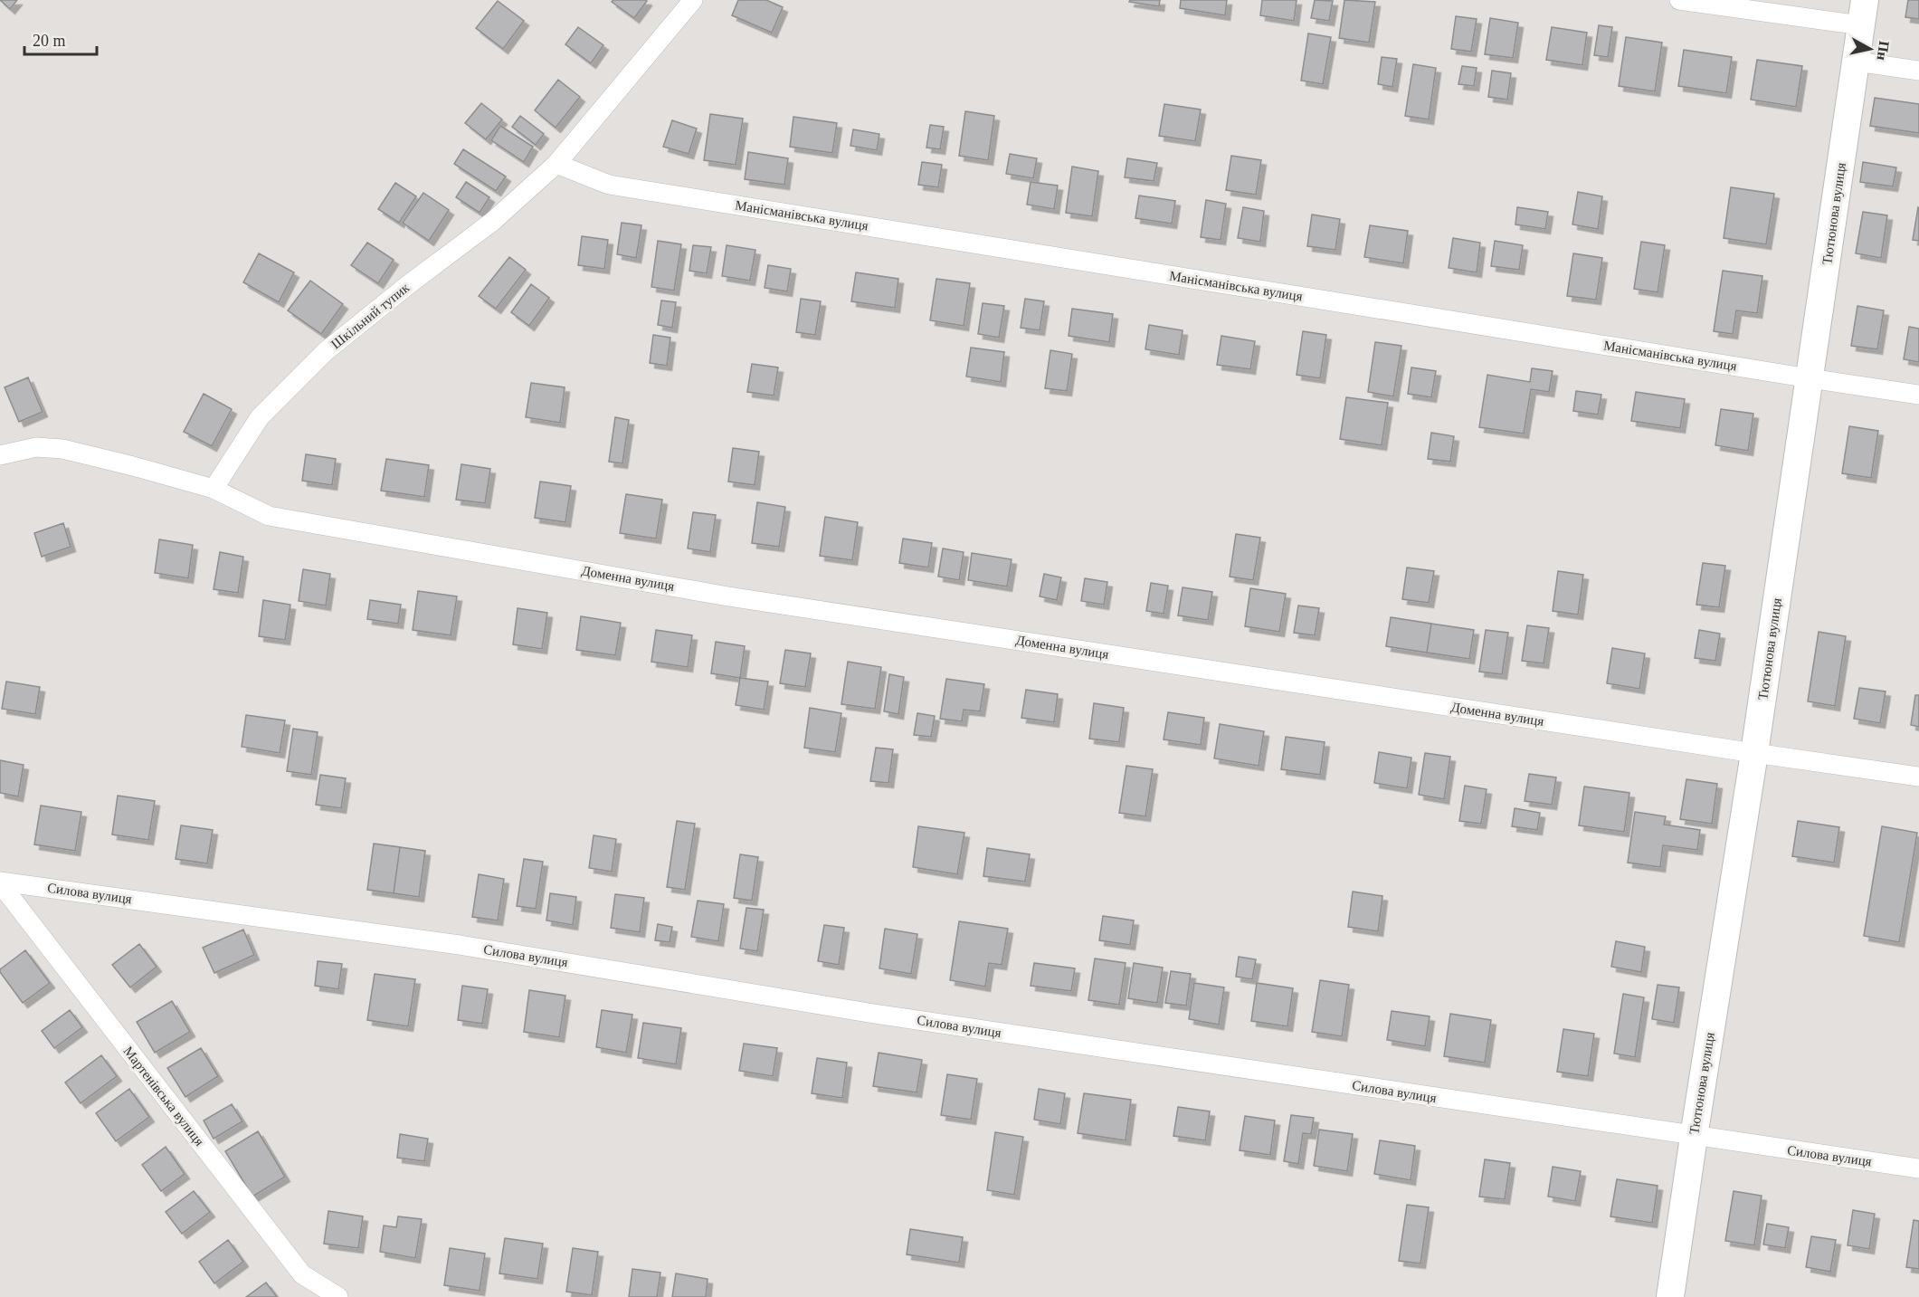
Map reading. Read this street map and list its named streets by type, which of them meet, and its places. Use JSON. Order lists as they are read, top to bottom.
{
  "streets": {
    "street": [
      "Тютюнова вулиця",
      "Манісманівська вулиця",
      "Шкільний тупик",
      "Доменна вулиця",
      "Силова вулиця",
      "Мартенівська вулиця"
    ]
  },
  "crossings": [
    ["Тютюнова вулиця", "Манісманівська вулиця"],
    ["Тютюнова вулиця", "Доменна вулиця"],
    ["Тютюнова вулиця", "Силова вулиця"],
    ["Манісманівська вулиця", "Шкільний тупик"],
    ["Шкільний тупик", "Доменна вулиця"],
    ["Силова вулиця", "Мартенівська вулиця"]
  ],
  "scale_bar": "20 m",
  "north": "right"
}
